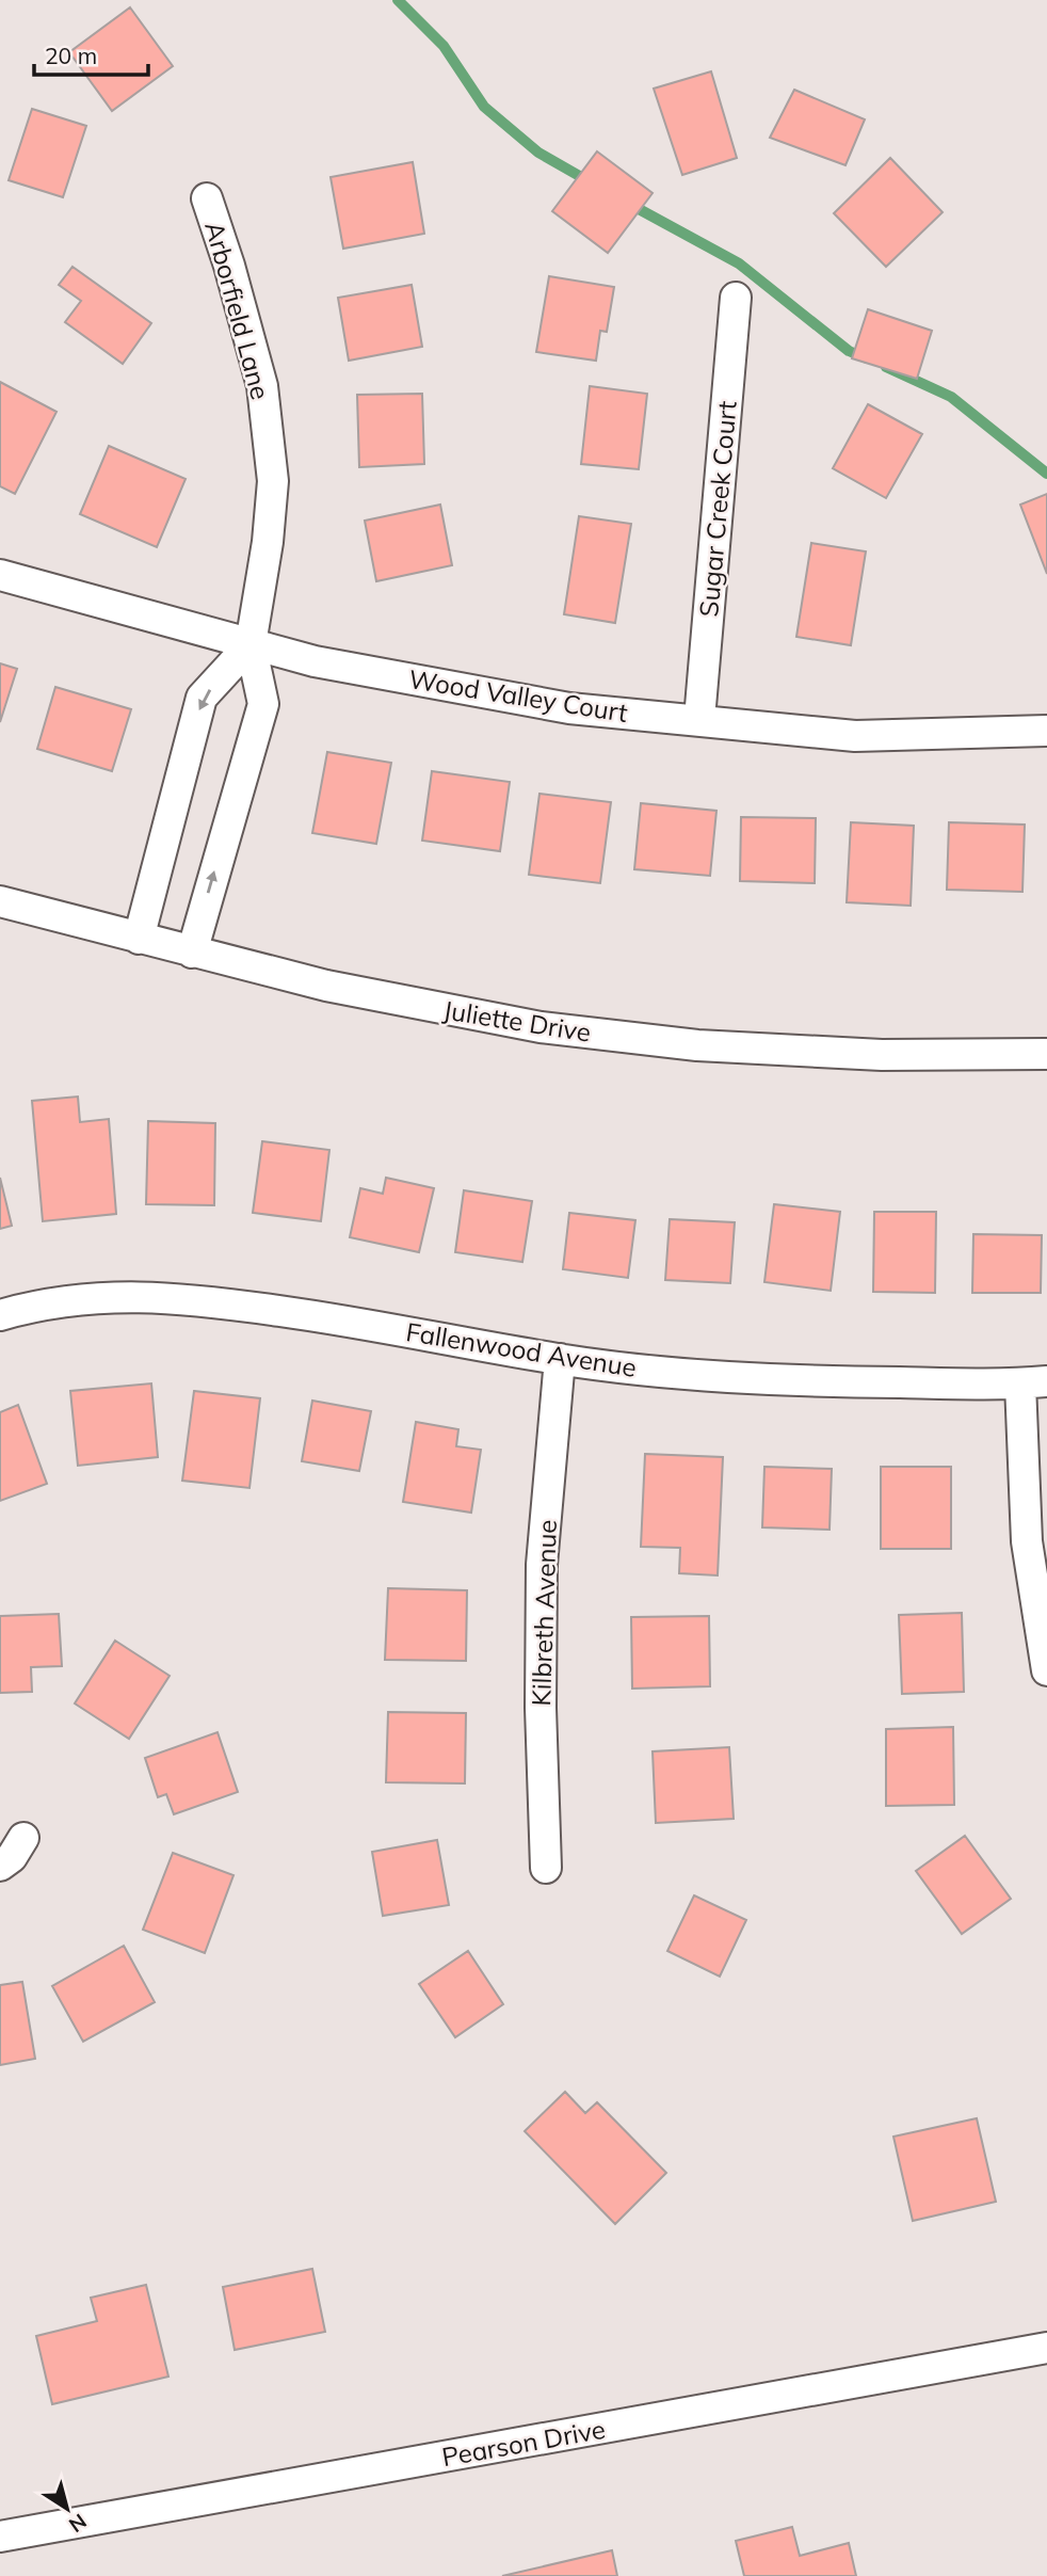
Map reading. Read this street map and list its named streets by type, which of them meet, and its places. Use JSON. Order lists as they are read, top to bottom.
{
  "streets": {
    "street": [
      "Arborfield Lane",
      "Sugar Creek Court",
      "Wood Valley Court",
      "Juliette Drive",
      "Fallenwood Avenue",
      "Kilbreth Avenue",
      "Pearson Drive"
    ]
  },
  "crossings": [
    ["Arborfield Lane", "Wood Valley Court"],
    ["Arborfield Lane", "Juliette Drive"],
    ["Sugar Creek Court", "Wood Valley Court"],
    ["Fallenwood Avenue", "Kilbreth Avenue"]
  ],
  "scale_bar": "20 m",
  "north": "bottom right"
}
